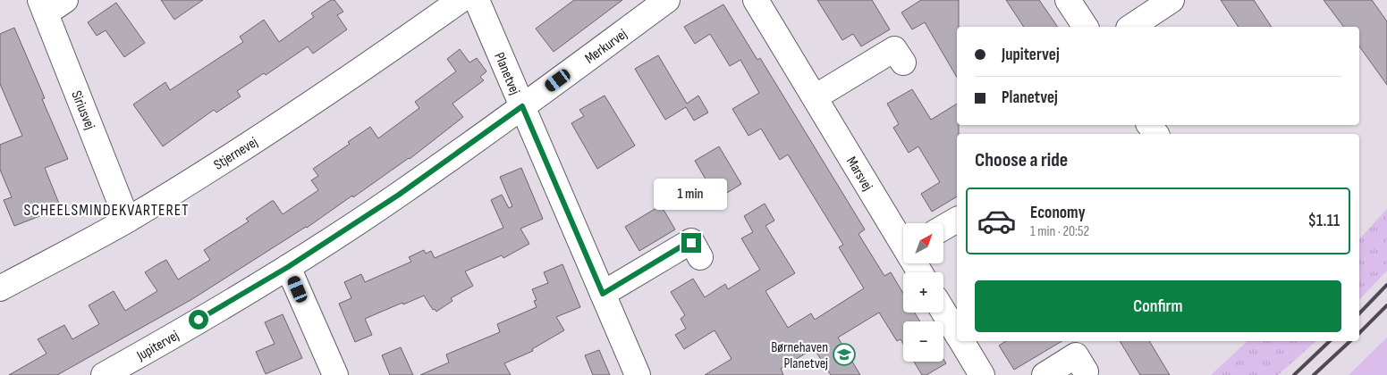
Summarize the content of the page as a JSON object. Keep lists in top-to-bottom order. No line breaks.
{"streets":{"street":["Merkurvej","Planetvej","Siriusvej","Stjernevej","Marsvej","Jupitervej"]},"crossings":[["Merkurvej","Planetvej"],["Merkurvej","Jupitervej"],["Planetvej","Jupitervej"],["Siriusvej","Stjernevej"]],"districts":["SCHEELSMINDEKVARTERET"],"places":{"school or university":["Børnehaven Planetvej"]},"north":"top right","page":{"banner":["Jupitervej","Planetvej"],"heading":"Choose a ride","bubble":"1 min","list":[{"name":"Economy","note":"1 min · 20:52","value":"$1.11"}],"map_buttons":["+","−"],"buttons":"Confirm"}}
